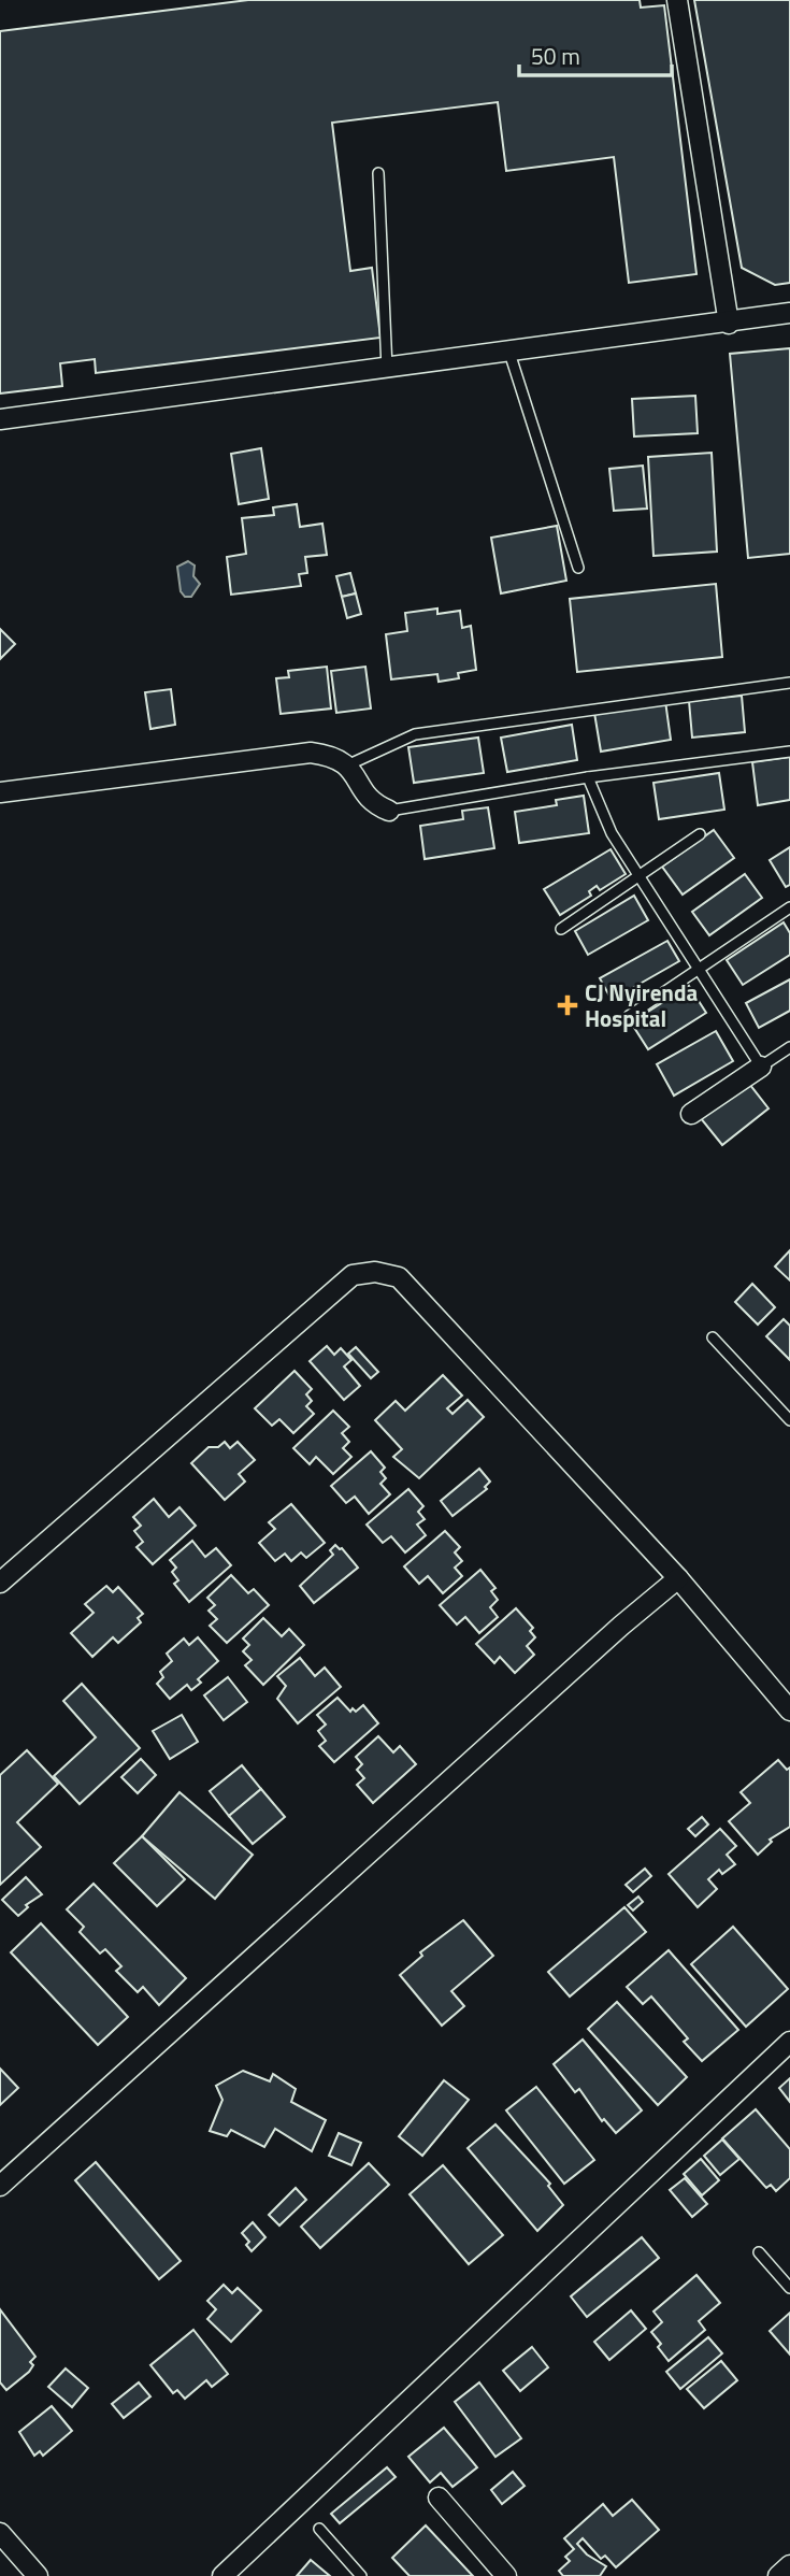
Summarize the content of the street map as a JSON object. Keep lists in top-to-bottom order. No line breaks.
{"places":{"health":["CJ Nyirenda Hospital"]},"scale_bar":"50 m"}
